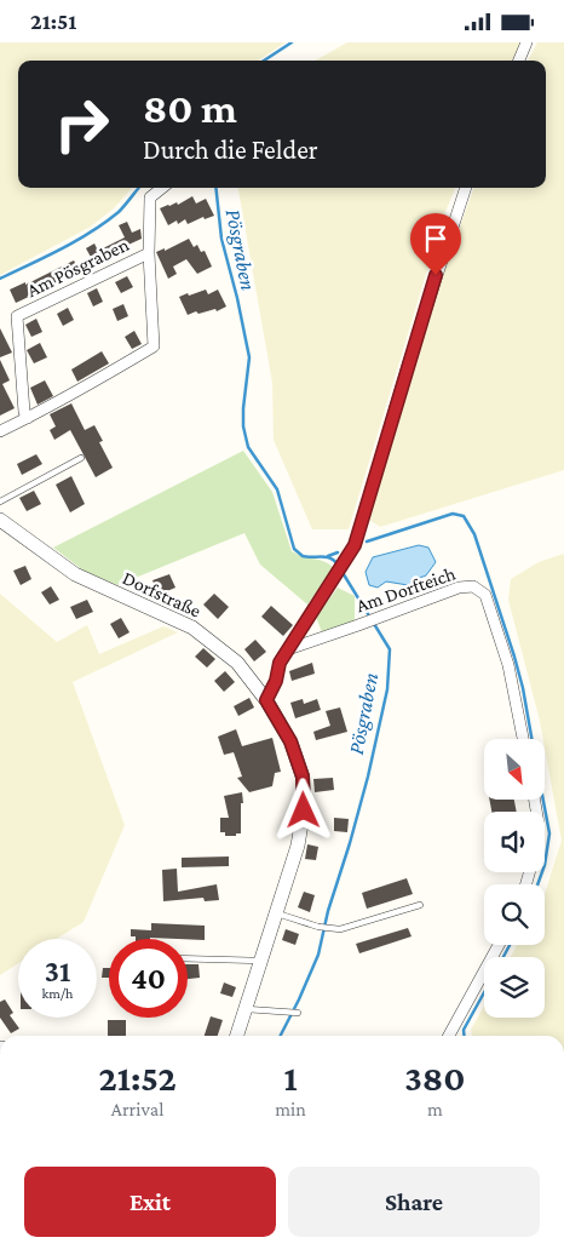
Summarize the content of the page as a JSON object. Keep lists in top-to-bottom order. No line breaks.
{"streets":{"street":["Am Pösgraben","Am Dorfteich","Dorfstraße"]},"water":["Pösgraben"],"north":"bottom right","page":{"status":"21:51","turn":["80 m","Durch die Felder"],"speed":"31 km/h","limit":"40","eta":["21:52","Arrival","1","min","380","m"],"buttons":["Exit","Share"]}}
